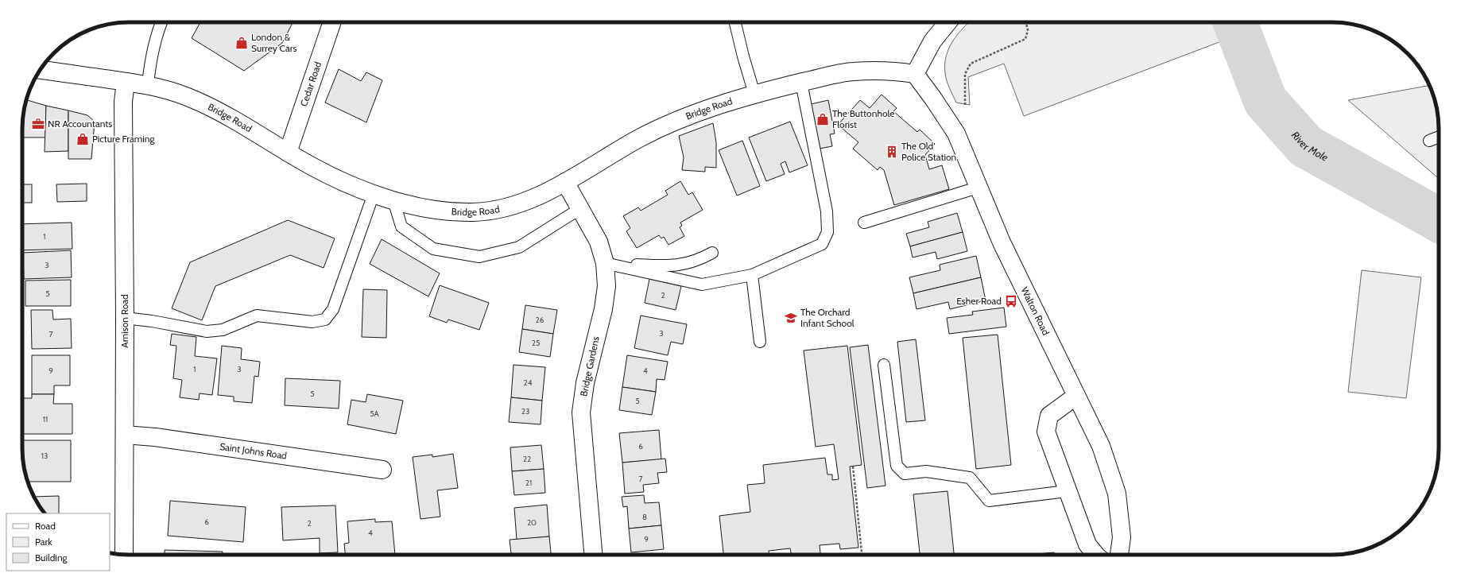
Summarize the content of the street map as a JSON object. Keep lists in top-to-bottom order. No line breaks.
{"streets":{"main road":["Cedar Road","Bridge Road","Walton Road","Arnison Road","Bridge Gardens","Saint Johns Road"]},"crossings":[["Cedar Road","Bridge Road"],["Bridge Road","Walton Road"],["Bridge Road","Arnison Road"],["Bridge Road","Bridge Gardens"],["Arnison Road","Saint Johns Road"]],"water":["River Mole"],"places":{"shop":["London & Surrey Cars","The Buttonhole Florist","Picture Framing"],"office":["NR Accountants"],"building":["The Old Police Station"],"bus stop":["Esher Road"],"school or university":["The Orchard Infant School"]},"house_numbers":["1","3","5","2","26","3","7","25","1","3","9","4","24","5","5","23","5A","11","6","13","22","7","21","8","6","20","2","4","9"],"legend":["Road","Park","Building"]}
